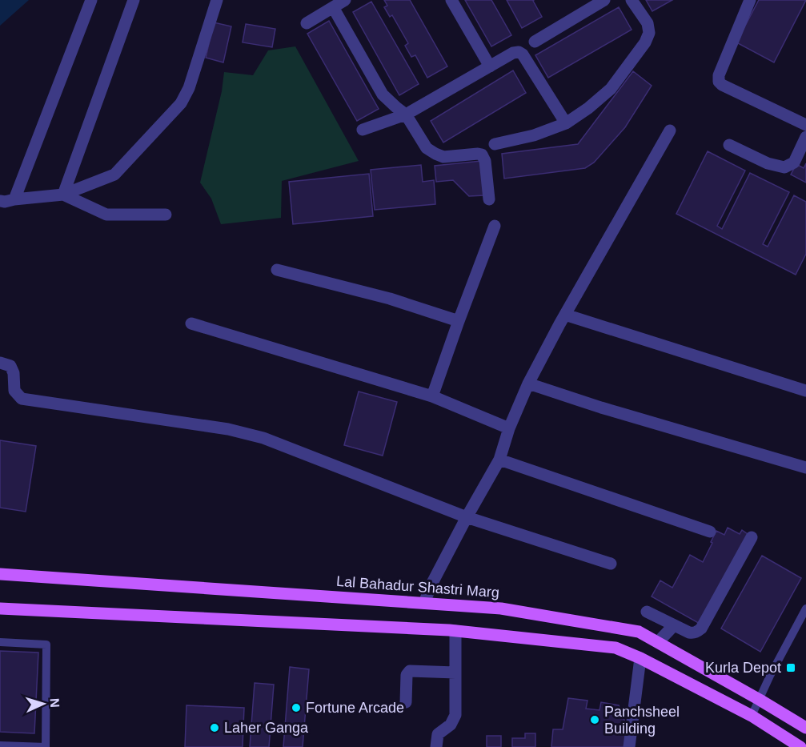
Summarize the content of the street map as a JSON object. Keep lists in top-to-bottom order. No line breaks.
{"streets":{"main road":["Lal Bahadur Shastri Marg"]},"places":{"transit":["Kurla Depot"],"other":["Fortune Arcade","Panchsheel Building","Laher Ganga"]},"north":"right"}
